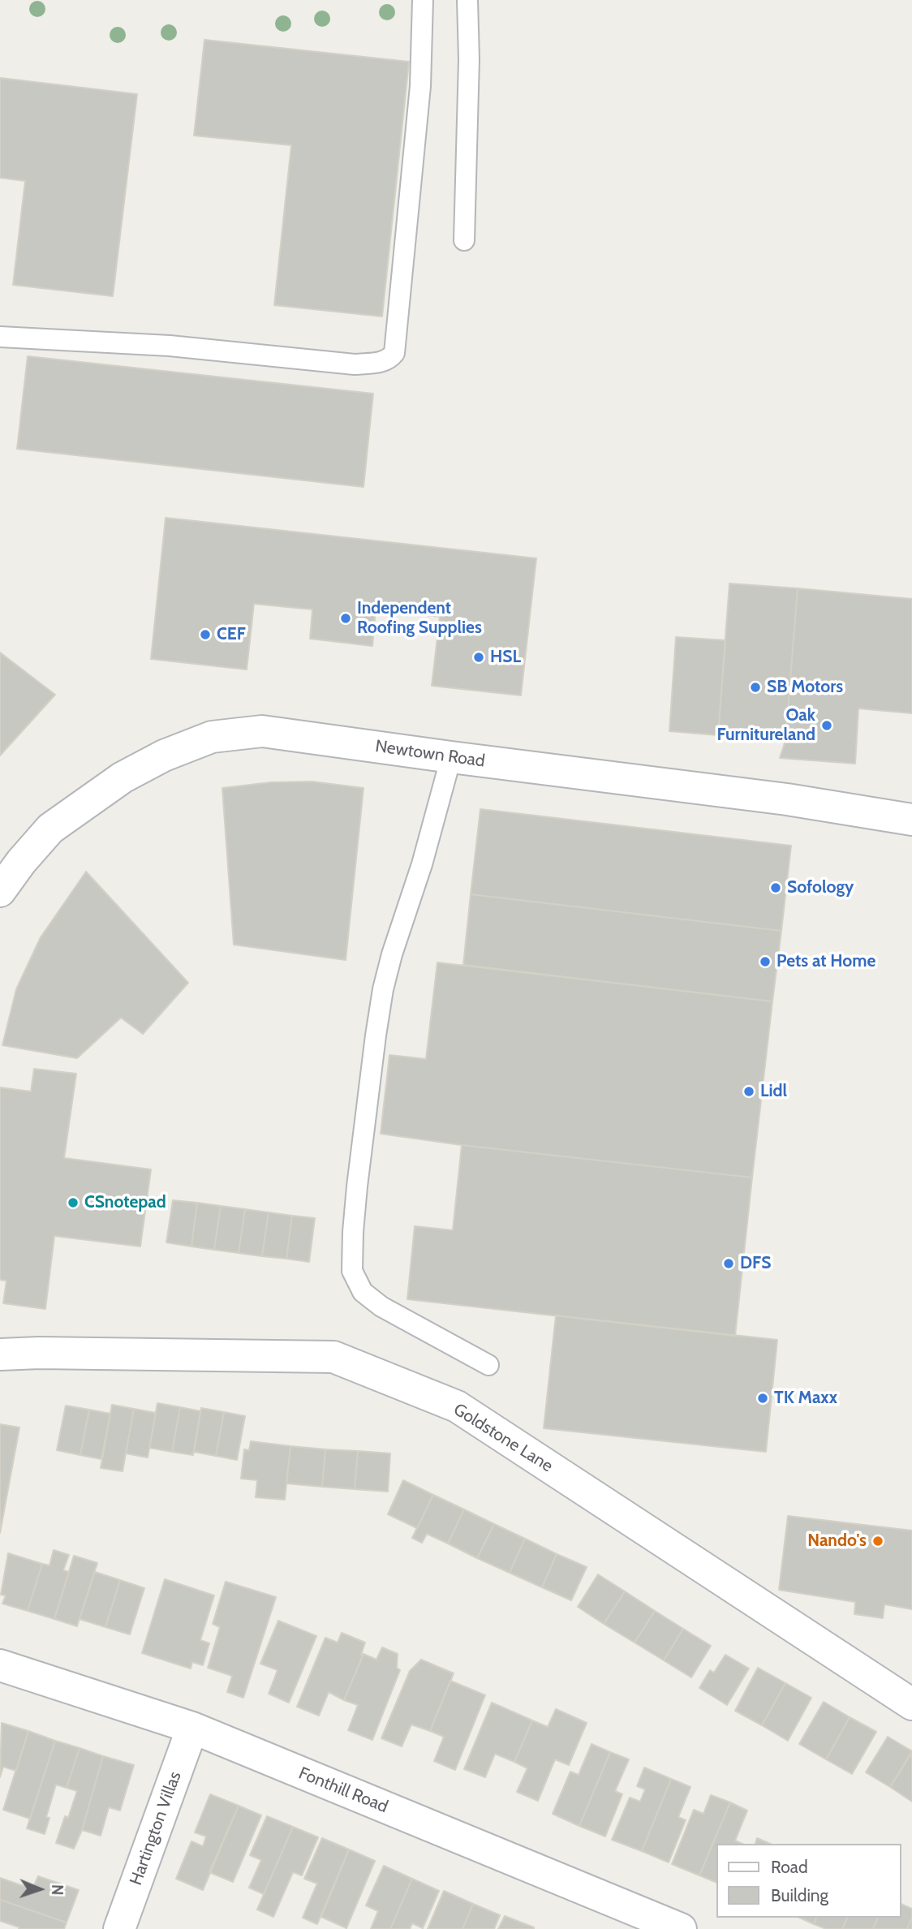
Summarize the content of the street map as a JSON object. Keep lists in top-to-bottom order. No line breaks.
{"streets":{"street":["Newtown Road","Goldstone Lane","Fonthill Road","Hartington Villas"]},"crossings":[["Fonthill Road","Hartington Villas"]],"places":["Independent Roofing Supplies","CEF","HSL","SB Motors","Oak Furnitureland","Sofology","Pets at Home","Lidl","CSnotepad","DFS","TK Maxx","Nando's"],"legend":["Road","Building"],"north":"right"}
